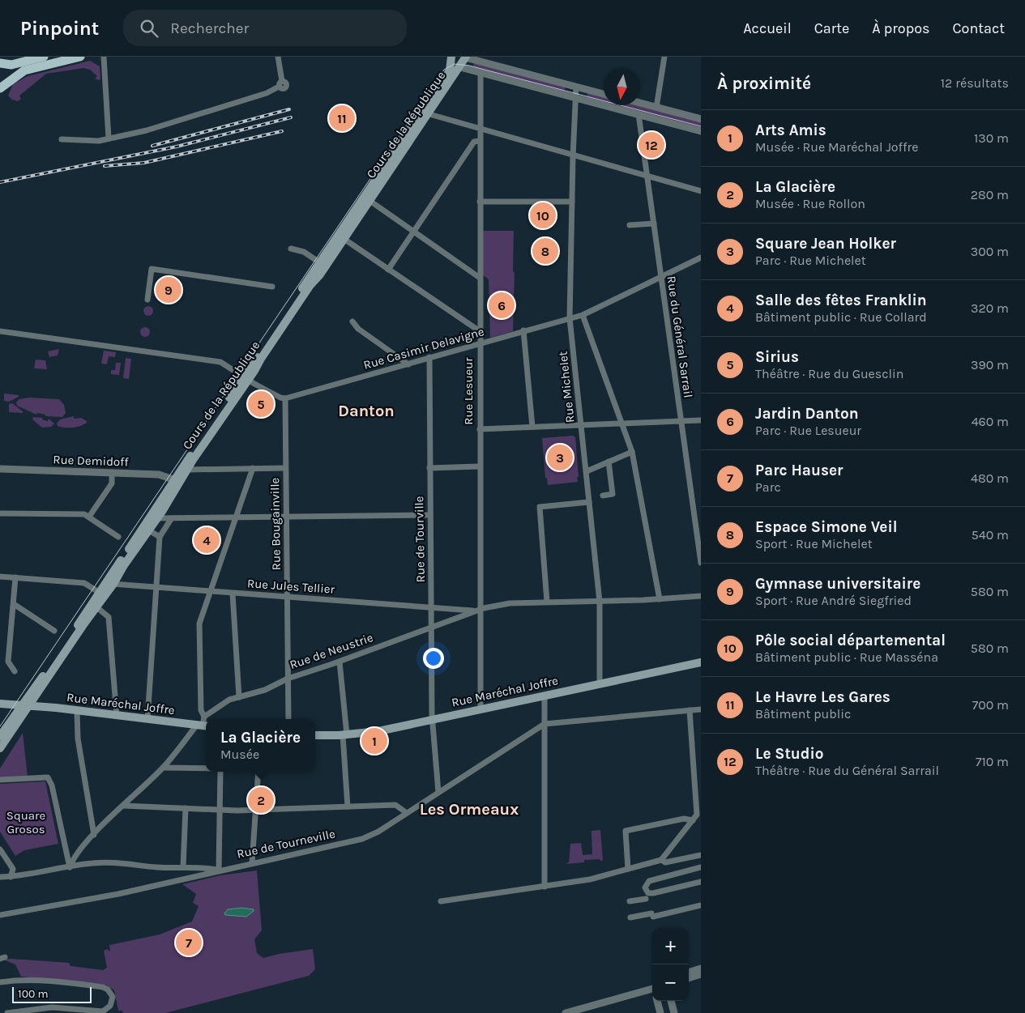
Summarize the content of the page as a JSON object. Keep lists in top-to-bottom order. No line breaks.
{"streets":{"main road":["Cours de la République","Rue Maréchal Joffre"],"street":["Rue du Général Sarrail","Rue Casimir Delavigne","Rue Michelet","Rue Lesueur","Rue Demidoff","Rue Bougainville","Rue de Tourville","Rue Jules Tellier","Rue de Neustrie","Rue de Tourneville"]},"crossings":[["Cours de la République","Rue Demidoff"],["Cours de la République","Rue Jules Tellier"],["Cours de la République","Rue Maréchal Joffre"],["Rue du Général Sarrail","Rue Casimir Delavigne"],["Rue Casimir Delavigne","Rue Michelet"],["Rue Casimir Delavigne","Rue Lesueur"],["Rue Casimir Delavigne","Rue Bougainville"],["Rue Casimir Delavigne","Rue de Tourville"],["Rue Michelet","Rue Maréchal Joffre"],["Rue Lesueur","Rue Jules Tellier"],["Rue Lesueur","Rue de Neustrie"],["Rue Lesueur","Rue Maréchal Joffre"],["Rue Bougainville","Rue Jules Tellier"],["Rue Bougainville","Rue de Neustrie"],["Rue de Tourville","Rue Jules Tellier"],["Rue de Tourville","Rue de Neustrie"],["Rue de Tourville","Rue Maréchal Joffre"],["Rue de Tourville","Rue de Tourneville"],["Rue Jules Tellier","Rue de Neustrie"]],"districts":["Danton","Les Ormeaux"],"parks":["Square Grosos"],"scale_bar":"100 m","north":"bottom","page":{"header":"Pinpoint","search":"Rechercher","nav":["Accueil","Carte","À propos","Contact"],"heading":["À proximité","12 résultats"],"pins":["11","12","10","8","9","6","5","3","4","1","2","7"],"list":[{"mark":"1","name":"Arts Amis","note":"Musée · Rue Maréchal Joffre","value":"130 m"},{"mark":"2","name":"La Glacière","note":"Musée · Rue Rollon","value":"280 m"},{"mark":"3","name":"Square Jean Holker","note":"Parc · Rue Michelet","value":"300 m"},{"mark":"4","name":"Salle des fêtes Franklin","note":"Bâtiment public · Rue Collard","value":"320 m"},{"mark":"5","name":"Sirius","note":"Théâtre · Rue du Guesclin","value":"390 m"},{"mark":"6","name":"Jardin Danton","note":"Parc · Rue Lesueur","value":"460 m"},{"mark":"7","name":"Parc Hauser","note":"Parc","value":"480 m"},{"mark":"8","name":"Espace Simone Veil","note":"Sport · Rue Michelet","value":"540 m"},{"mark":"9","name":"Gymnase universitaire","note":"Sport · Rue André Siegfried","value":"580 m"},{"mark":"10","name":"Pôle social départemental","note":"Bâtiment public · Rue Masséna","value":"580 m"},{"mark":"11","name":"Le Havre Les Gares","note":"Bâtiment public","value":"700 m"},{"mark":"12","name":"Le Studio","note":"Théâtre · Rue du Général Sarrail","value":"710 m"}],"popup":["La Glacière","Musée"],"map_buttons":["+","−"],"scale":"100 m"}}
